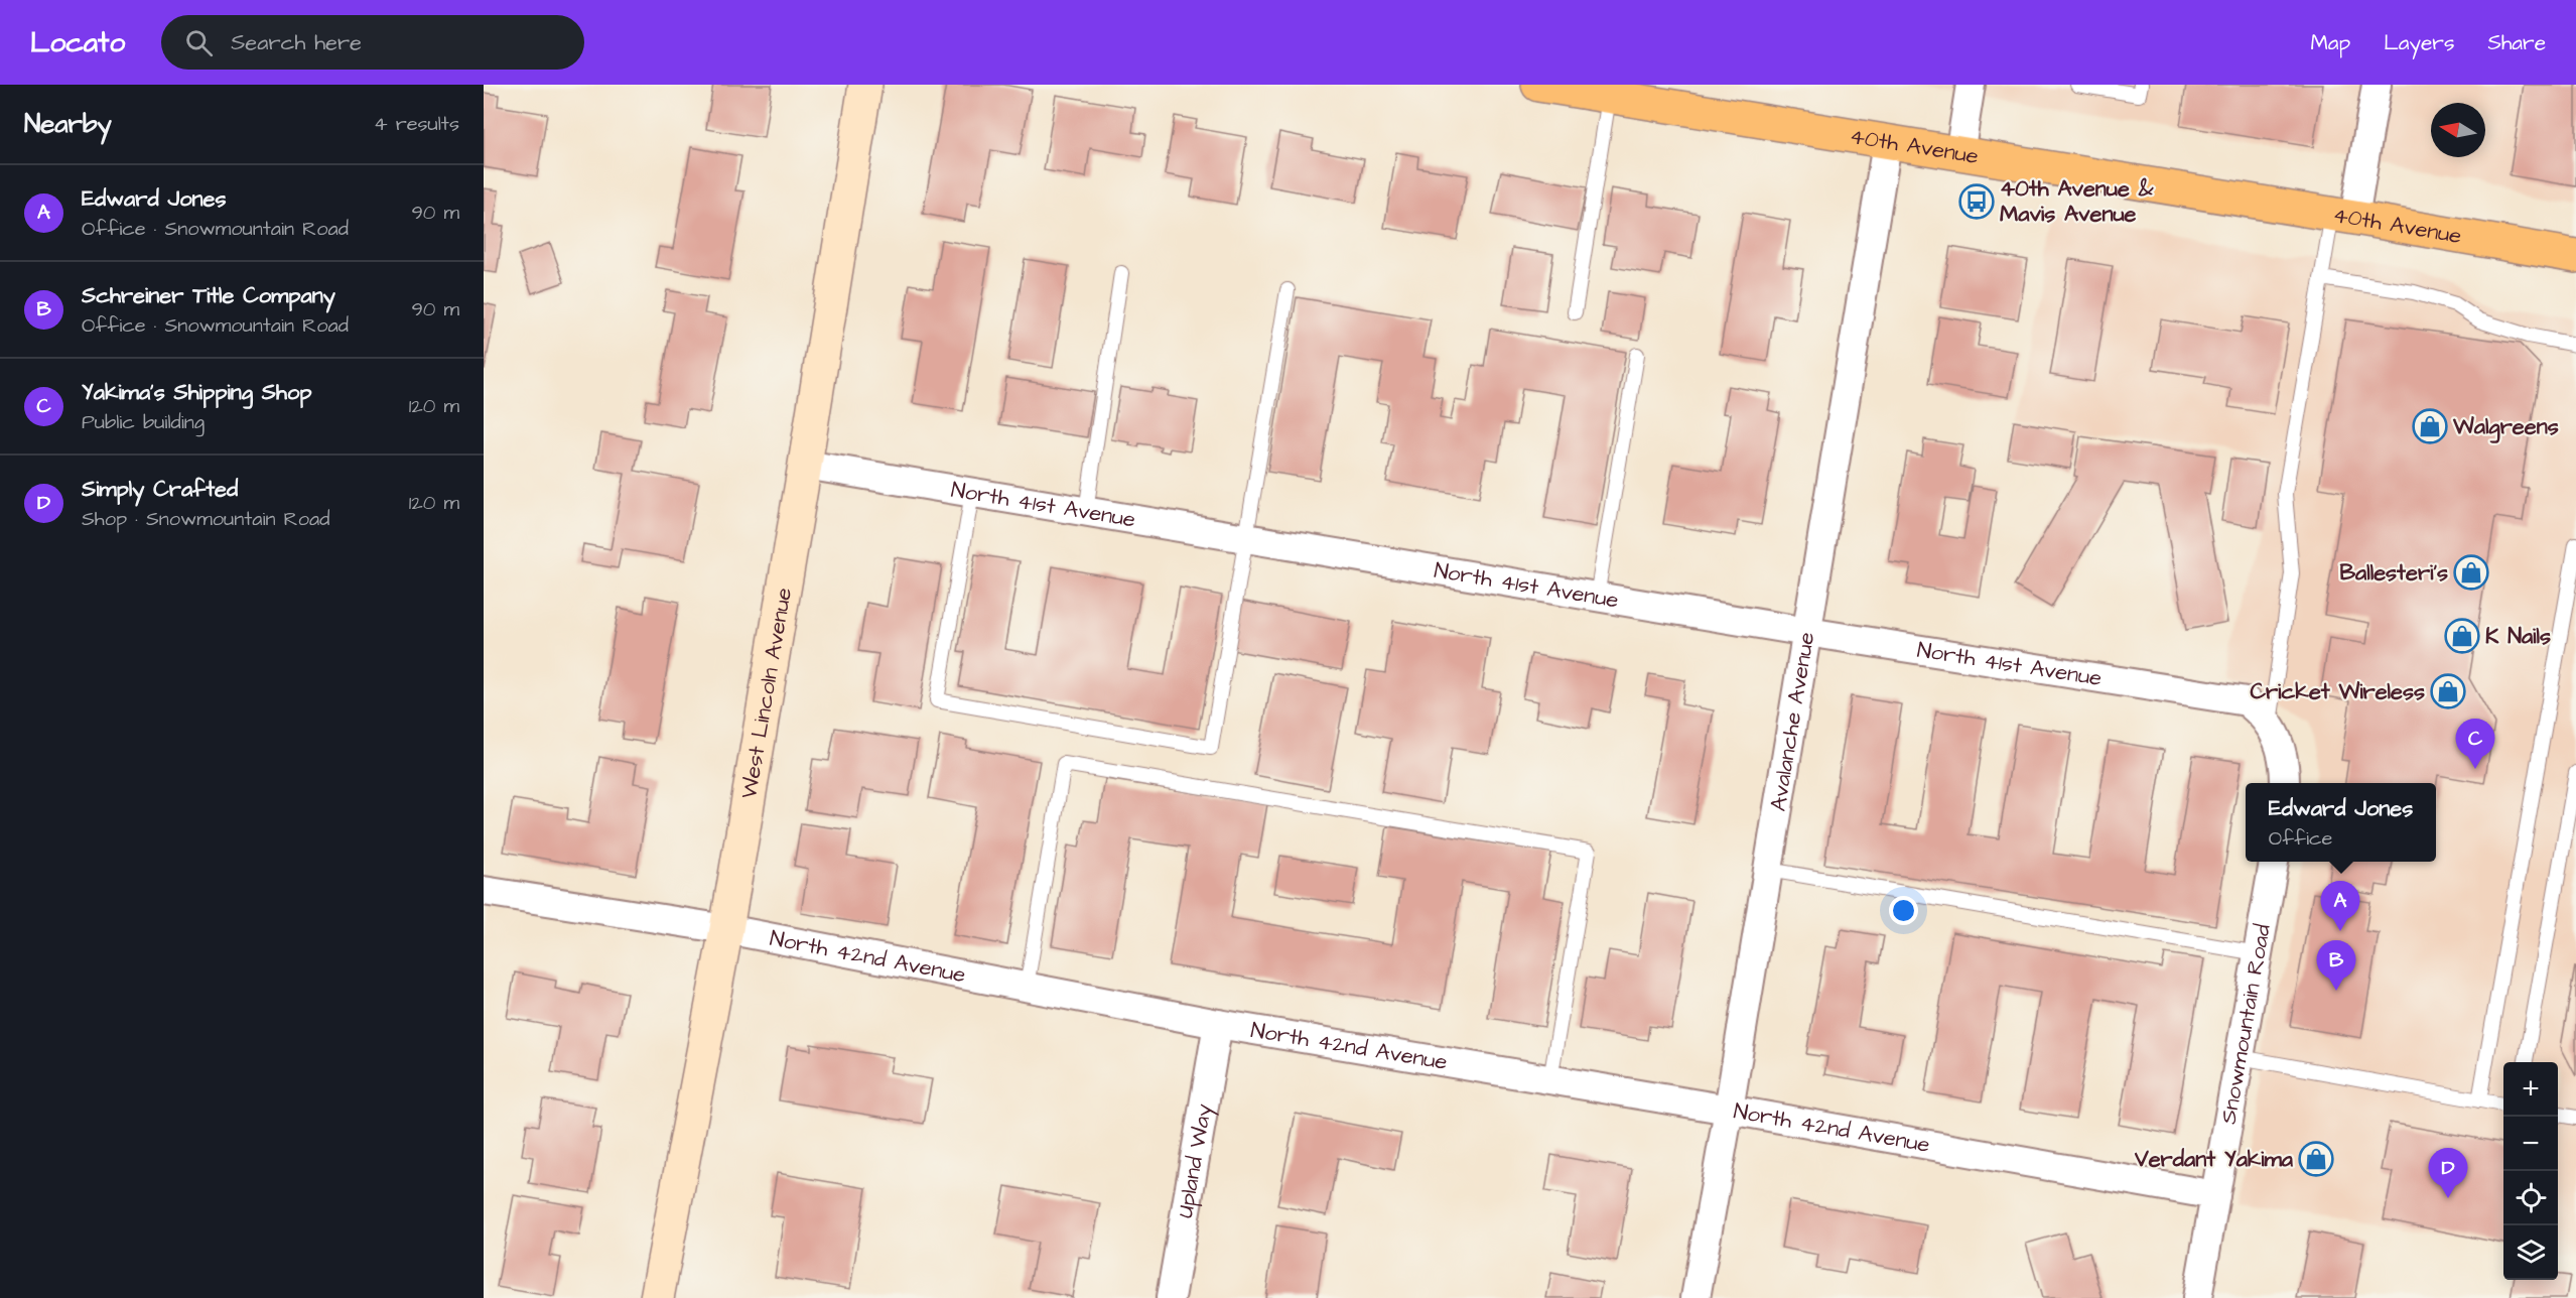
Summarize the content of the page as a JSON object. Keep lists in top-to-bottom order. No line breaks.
{"streets":{"main road":["40th Avenue"],"street":["North 41st Avenue","West Lincoln Avenue","Avalanche Avenue","North 42nd Avenue","Snowmountain Road","Upland Way"]},"crossings":[["40th Avenue","Avalanche Avenue"],["North 41st Avenue","West Lincoln Avenue"],["North 41st Avenue","Avalanche Avenue"],["West Lincoln Avenue","North 42nd Avenue"],["Avalanche Avenue","North 42nd Avenue"],["North 42nd Avenue","Snowmountain Road"],["North 42nd Avenue","Upland Way"]],"places":{"bus stop":["40th Avenue & Mavis Avenue"],"shop":["Walgreens","Ballesteri's","K Nails","Cricket Wireless","Verdant Yakima"]},"north":"left","page":{"header":"Locato","search":"Search here","nav":["Map","Layers","Share"],"heading":["Nearby","4 results"],"list":[{"mark":"A","name":"Edward Jones","note":"Office · Snowmountain Road","value":"90 m"},{"mark":"B","name":"Schreiner Title Company","note":"Office · Snowmountain Road","value":"90 m"},{"mark":"C","name":"Yakima's Shipping Shop","note":"Public building","value":"120 m"},{"mark":"D","name":"Simply Crafted","note":"Shop · Snowmountain Road","value":"120 m"}],"pins":["C","A","B","D"],"popup":["Edward Jones","Office"],"map_buttons":["+","−"]}}
